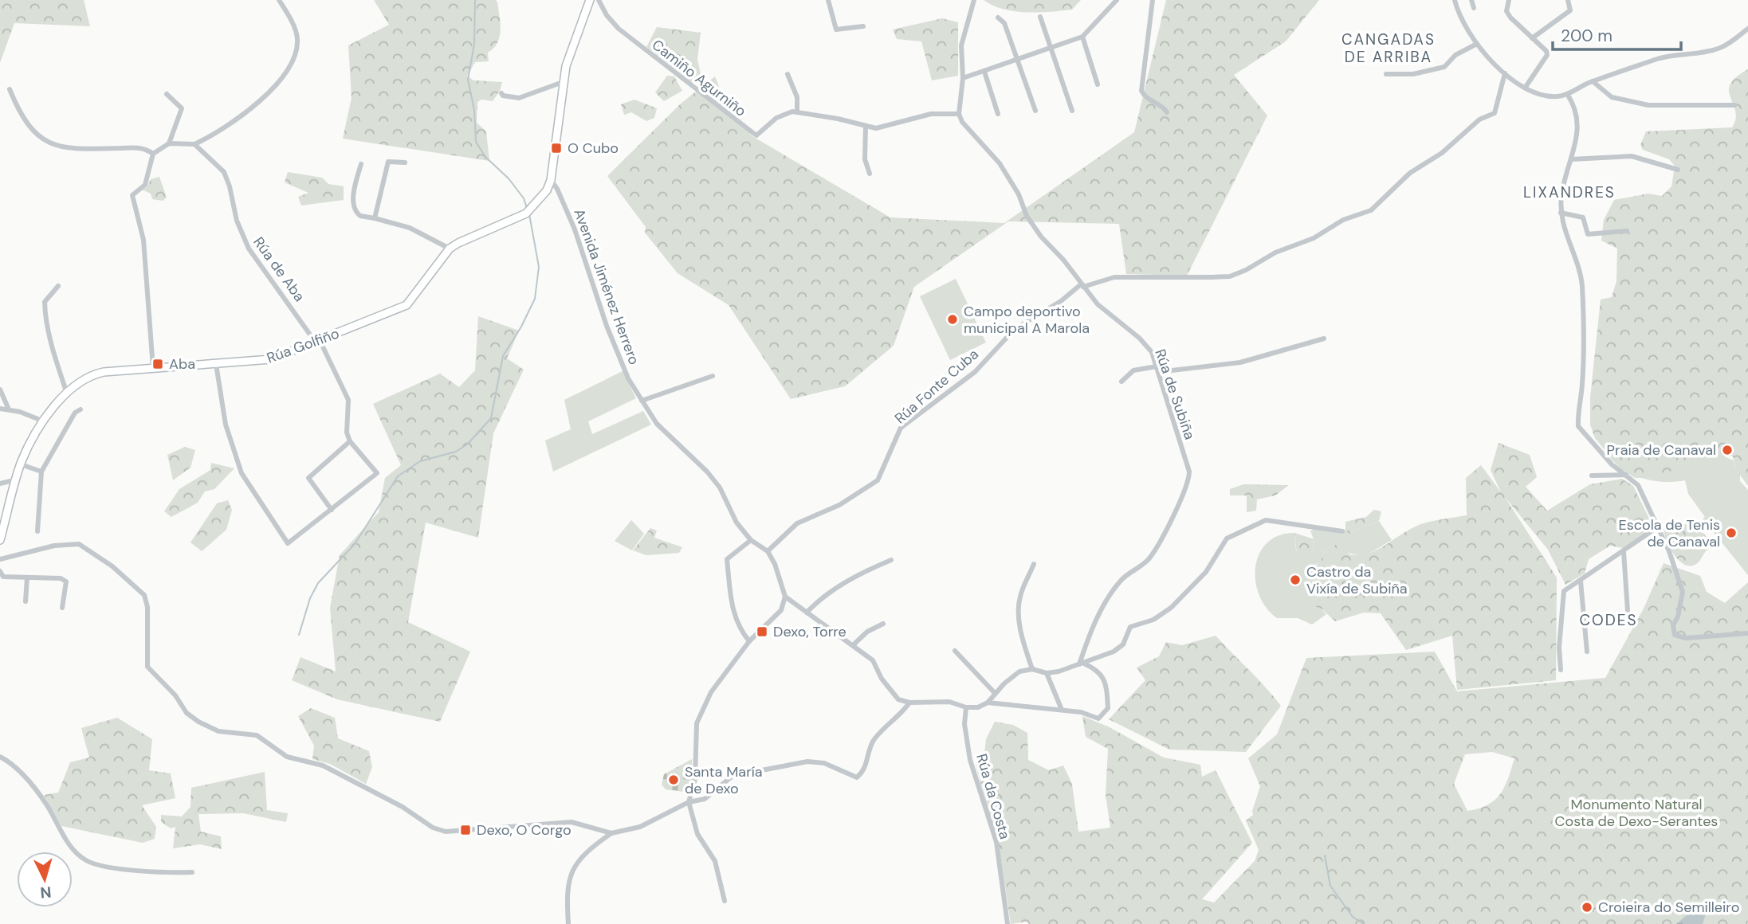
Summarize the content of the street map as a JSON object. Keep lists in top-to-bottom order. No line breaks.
{"streets":{"main road":["Rúa Golfiño"],"street":["Camiño Agurniño","Rúa de Aba","Avenida Jiménez Herrero","Rúa Fonte Cuba","Rúa de Subiña","Rúa da Costa"]},"crossings":[["Camiño Agurniño","Rúa de Subiña"],["Rúa de Aba","Rúa Golfiño"],["Avenida Jiménez Herrero","Rúa Golfiño"],["Avenida Jiménez Herrero","Rúa Fonte Cuba"],["Rúa Fonte Cuba","Rúa de Subiña"]],"districts":["CANGADAS DE ARRIBA","LIXANDRES","CODES"],"parks":["Monumento Natural Costa de Dexo-Serantes"],"places":{"transit":["O Cubo","Aba","Dexo, Torre","Dexo, O Corgo"],"other":["Campo deportivo municipal A Marola","Praia de Canaval","Escola de Tenis de Canaval","Castro da Vixía de Subiña","Santa María de Dexo","Croieira do Semilleiro"]},"scale_bar":"200 m","north":"bottom"}
